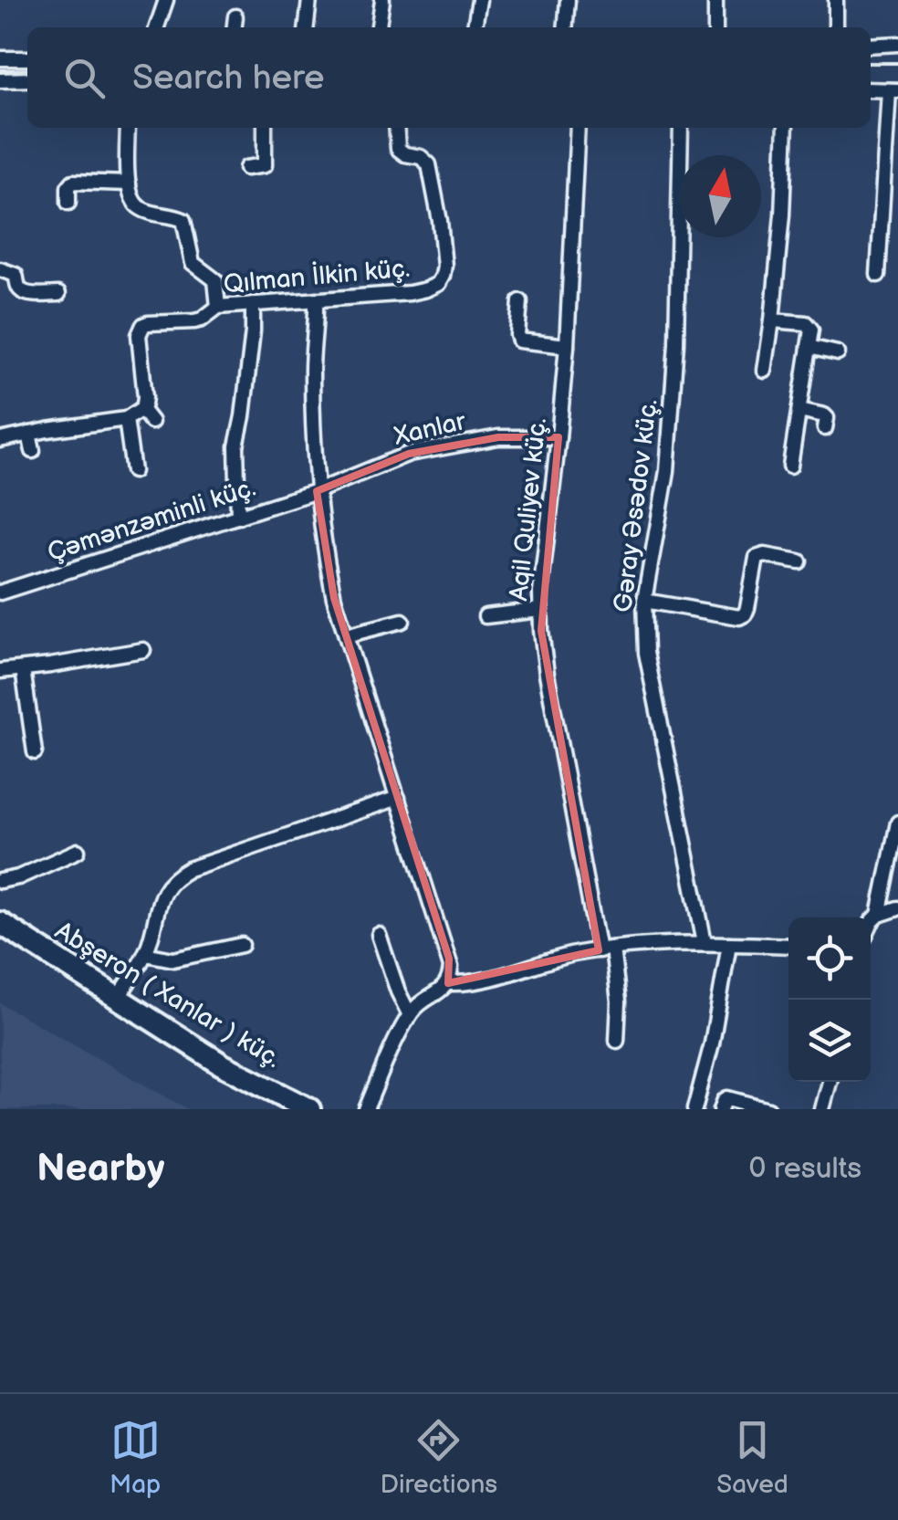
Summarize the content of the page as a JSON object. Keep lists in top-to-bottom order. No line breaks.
{"streets":{"main road":["Abşeron ( Xanlar ) küç."],"street":["Qılman İlkin küç.","Xanlar","Gəray Əsədov küç.","Aqil Quliyev küç.","Çəmənzəminli küç."]},"crossings":[["Xanlar","Aqil Quliyev küç."],["Xanlar","Çəmənzəminli küç."]],"north":"top","page":{"search":"Search here","heading":["Nearby","0 results"],"nav":["Map","Directions","Saved"]}}
